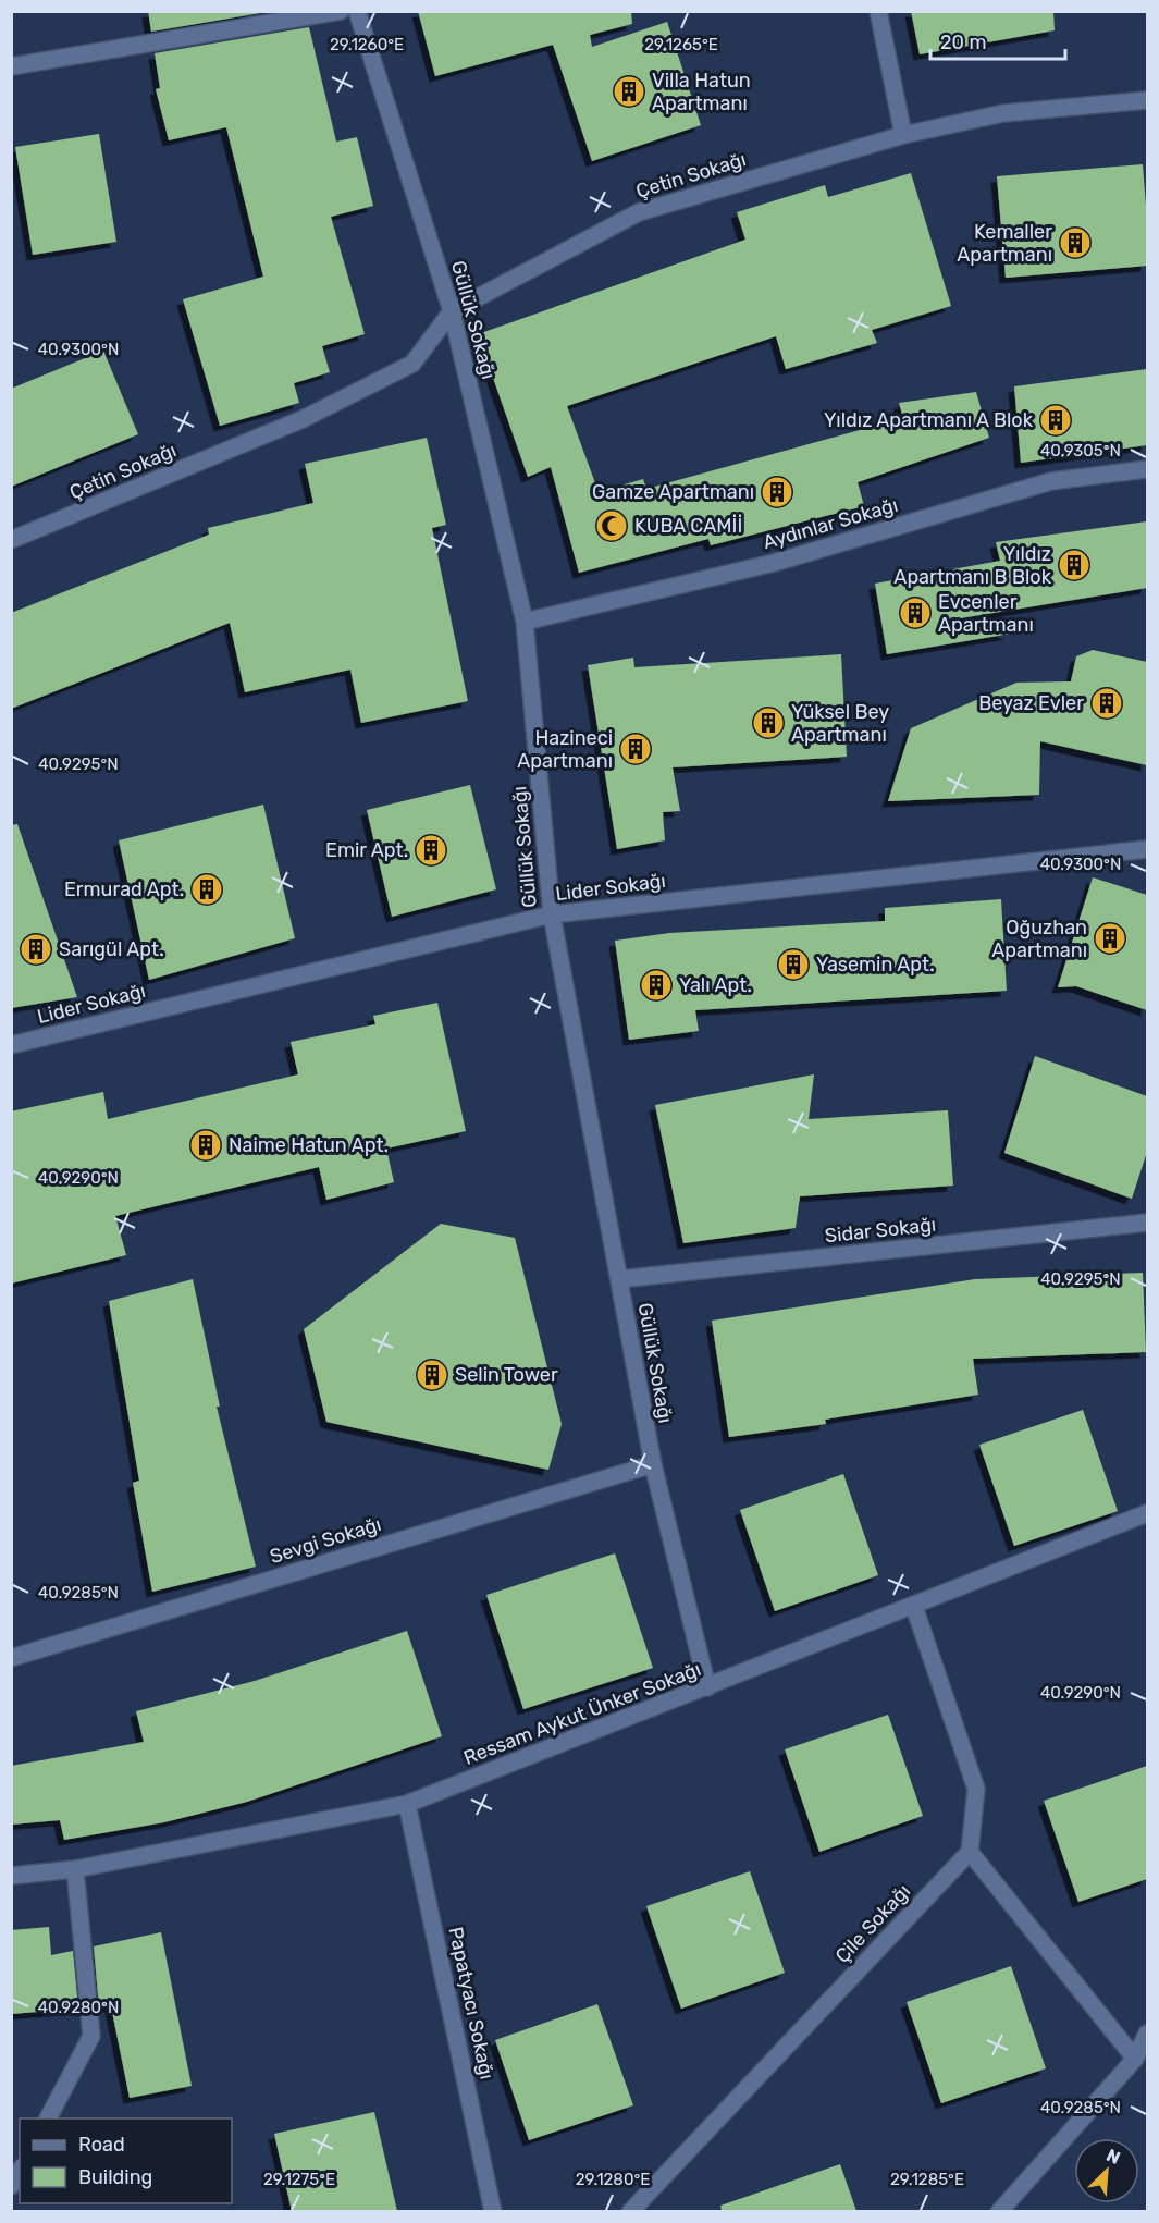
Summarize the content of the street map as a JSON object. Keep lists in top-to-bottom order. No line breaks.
{"streets":{"street":["Çetin Sokağı","Güllük Sokağı","Aydınlar Sokağı","Lider Sokağı","Sidar Sokağı","Sevgi Sokağı","Ressam Aykut Ünker Sokağı","Çile Sokağı","Papatyacı Sokağı"]},"crossings":[["Çetin Sokağı","Güllük Sokağı"],["Güllük Sokağı","Aydınlar Sokağı"],["Güllük Sokağı","Lider Sokağı"],["Güllük Sokağı","Sidar Sokağı"],["Güllük Sokağı","Sevgi Sokağı"],["Güllük Sokağı","Ressam Aykut Ünker Sokağı"],["Ressam Aykut Ünker Sokağı","Papatyacı Sokağı"]],"places":{"building":["Villa Hatun Apartmanı","Kemaller Apartmanı","Yıldız Apartmanı A Blok","Gamze Apartmanı","Yıldız Apartmanı B Blok","Evcenler Apartmanı","Beyaz Evler","Yüksel Bey Apartmanı","Hazineci Apartmanı","Emir Apt.","Ermurad Apt.","Oğuzhan Apartmanı","Sarıgül Apt.","Yasemin Apt.","Yalı Apt.","Naime Hatun Apt.","Selin Tower"],"mosque":["KUBA CAMİİ"]},"legend":["Road","Building"],"scale_bar":"20 m","north":"top right","coordinates":["29.1260°E","29.1265°E","40.9300°N","40.9305°N","40.9295°N","40.9290°N","40.9285°N","40.9280°N","29.1275°E","29.1280°E","29.1285°E"]}
